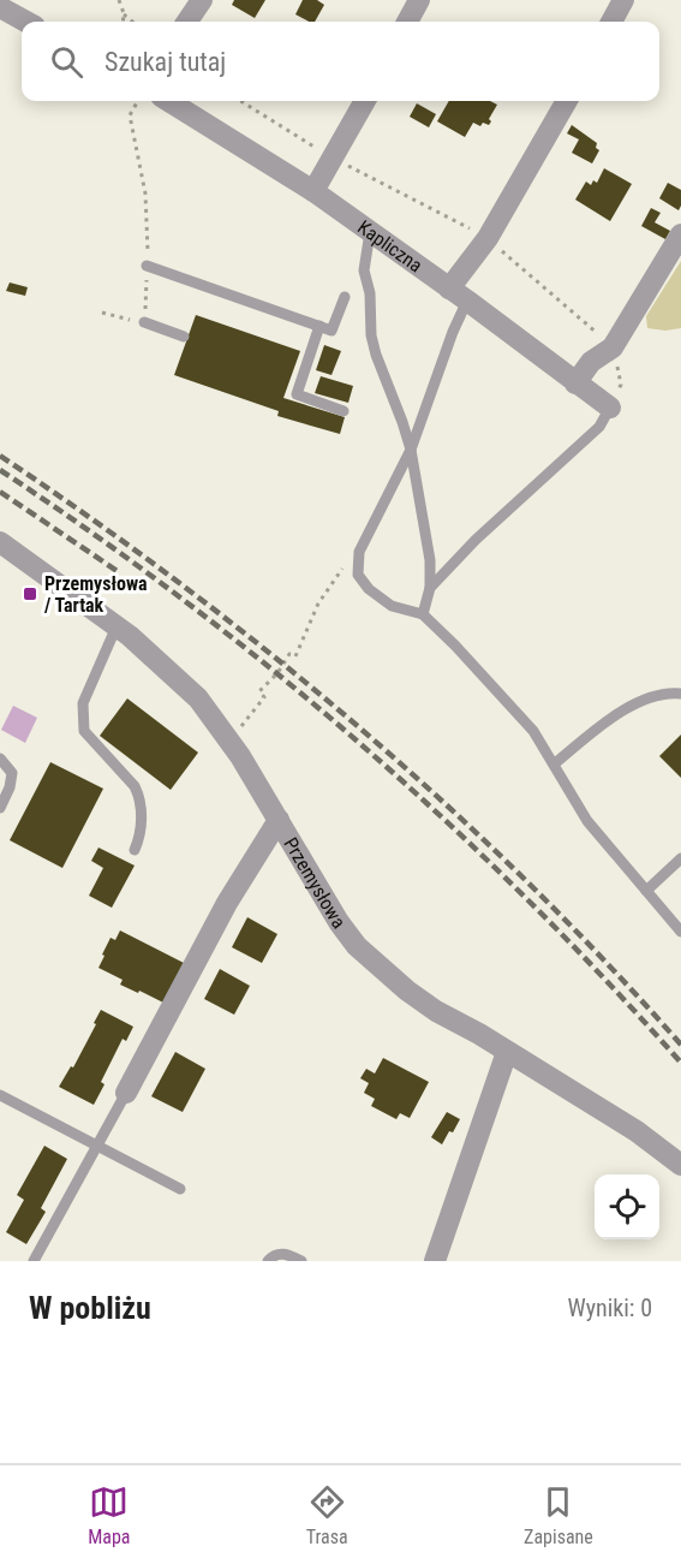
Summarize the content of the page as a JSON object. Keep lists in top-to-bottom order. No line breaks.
{"streets":{"street":["Kapliczna","Przemysłowa"]},"places":{"transit":["Przemysłowa / Tartak"]},"page":{"search":"Szukaj tutaj","heading":["W pobliżu","Wyniki: 0"],"nav":["Mapa","Trasa","Zapisane"]}}
